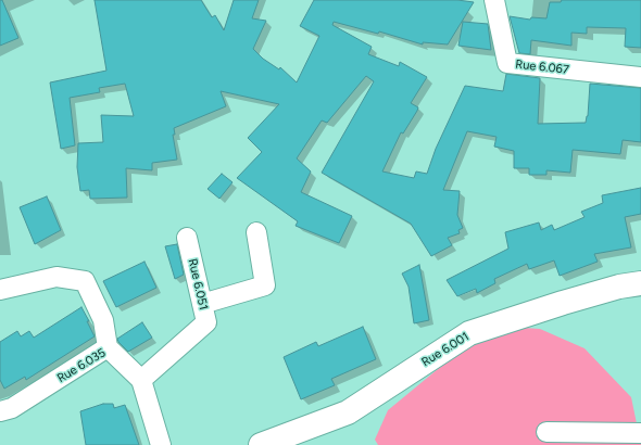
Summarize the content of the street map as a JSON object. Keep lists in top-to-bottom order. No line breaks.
{"streets":{"street":["Rue 6.067","Rue 6.051","Rue 6.001","Rue 6.035"]},"crossings":[["Rue 6.051","Rue 6.035"]]}
